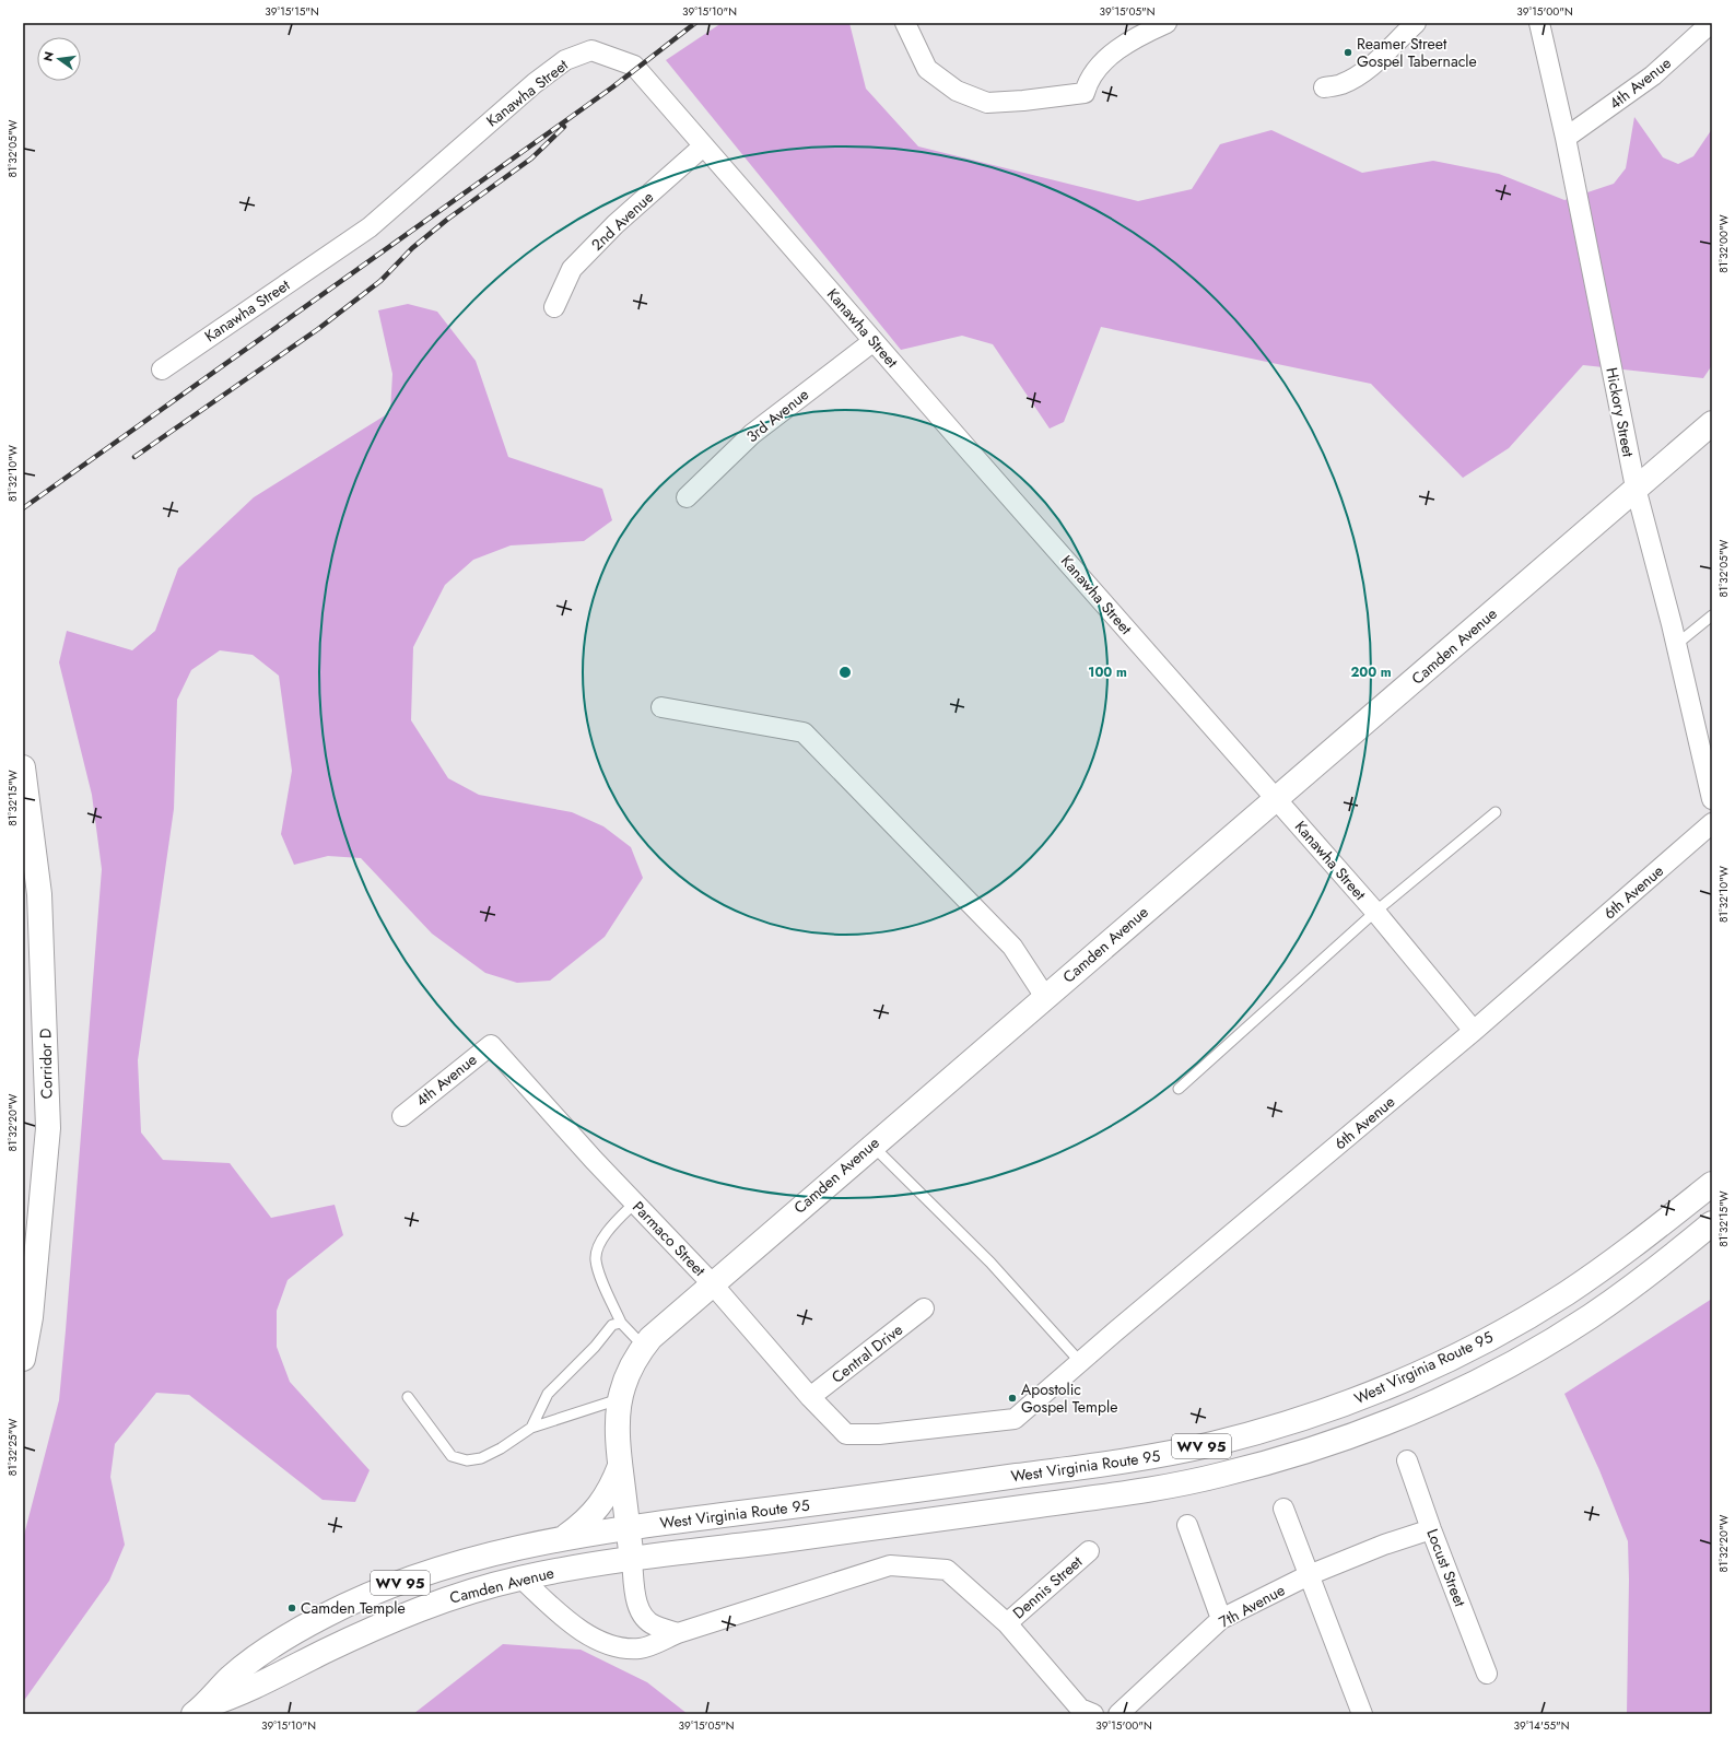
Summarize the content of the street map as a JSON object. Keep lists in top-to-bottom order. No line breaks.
{"streets":{"main road":["Camden Avenue","Corridor D","West Virginia Route 95","WV 95"],"street":["4th Avenue","Kanawha Street","2nd Avenue","Hickory Street","3rd Avenue","6th Avenue","Parmaco Street","Central Drive","Locust Street","Dennis Street","7th Avenue"]},"crossings":[["4th Avenue","Hickory Street"],["4th Avenue","Parmaco Street"],["Kanawha Street","2nd Avenue"],["Kanawha Street","3rd Avenue"],["Kanawha Street","Camden Avenue"],["Kanawha Street","6th Avenue"],["Hickory Street","Camden Avenue"],["Camden Avenue","Parmaco Street"],["Camden Avenue","West Virginia Route 95"],["6th Avenue","Parmaco Street"],["Parmaco Street","Central Drive"],["Locust Street","7th Avenue"]],"places":["Reamer Street Gospel Tabernacle","Apostolic Gospel Temple","Camden Temple"],"north":"left","coordinates":["39°15'15\"N","39°15'10\"N","39°15'05\"N","39°15'00\"N","81°32'05\"W","81°32'00\"W","81°32'10\"W","81°32'15\"W","81°32'20\"W","81°32'25\"W","39°14'55\"N"],"rings":["100 m","200 m"]}
